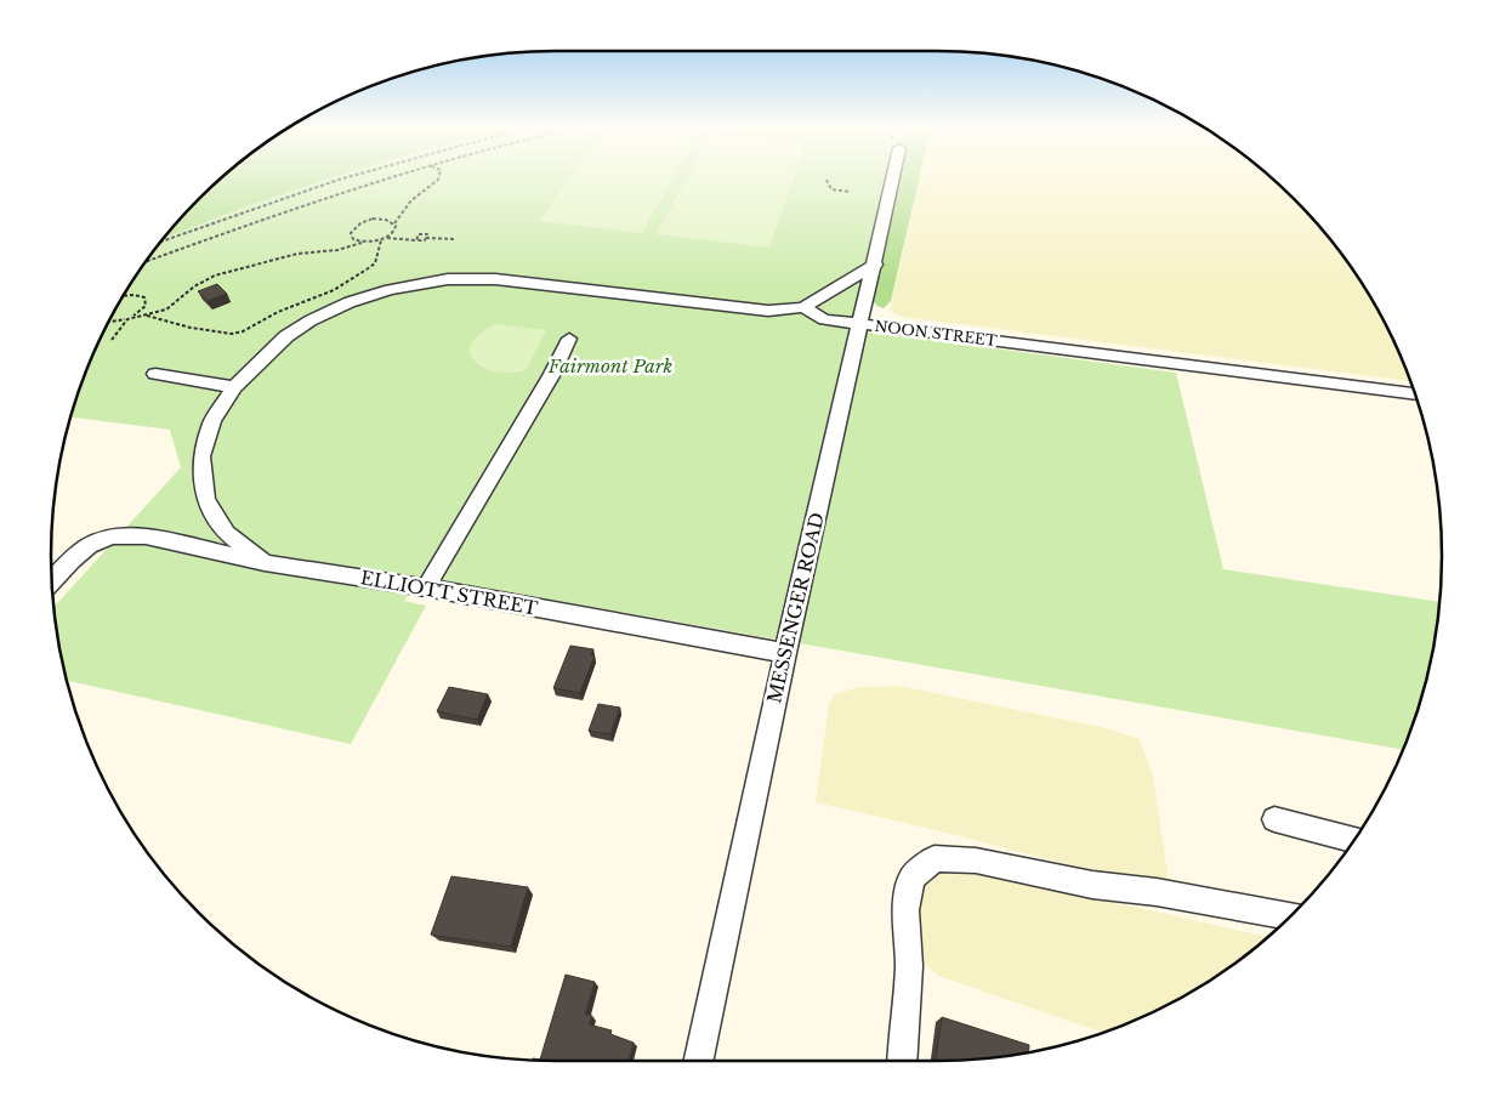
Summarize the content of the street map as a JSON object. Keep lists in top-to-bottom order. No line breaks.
{"streets":{"street":["NOON STREET","ELLIOTT STREET","MESSENGER ROAD"]},"crossings":[["NOON STREET","MESSENGER ROAD"],["ELLIOTT STREET","MESSENGER ROAD"]],"parks":["Fairmont Park"]}
